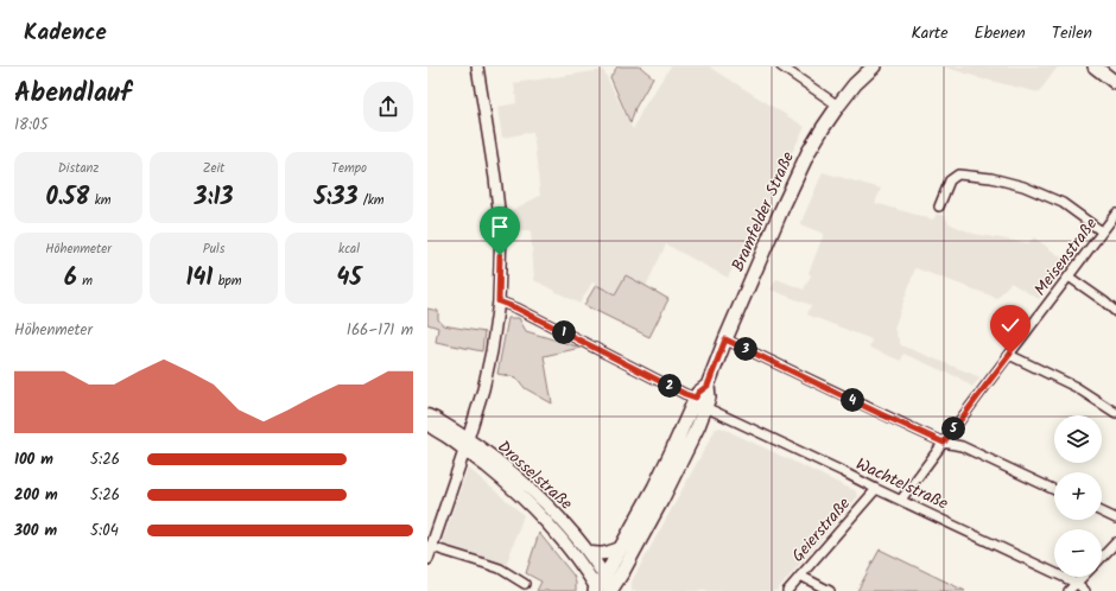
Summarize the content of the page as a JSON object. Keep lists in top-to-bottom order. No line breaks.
{"streets":{"main road":["Bramfelder Straße","Drosselstraße"],"street":["Meisenstraße","Wachtelstraße","Geierstraße"]},"crossings":[["Bramfelder Straße","Drosselstraße"],["Bramfelder Straße","Wachtelstraße"],["Meisenstraße","Wachtelstraße"],["Wachtelstraße","Geierstraße"]],"page":{"header":"Kadence","nav":["Karte","Ebenen","Teilen"],"heading":["Abendlauf","18:05"],"stats":[["Distanz","0.58 km"],["Zeit","3:13"],["Tempo","5:33 /km"],["Höhenmeter","6 m"],["Puls","141 bpm"],["kcal","45"]],"chart":["Höhenmeter","166–171 m"],"pins":["1","3","2","4","5"],"map_buttons":["+","−"],"list":[{"name":"100 m","note":"5:26"},{"name":"200 m","note":"5:26"},{"name":"300 m","note":"5:04"}]}}
